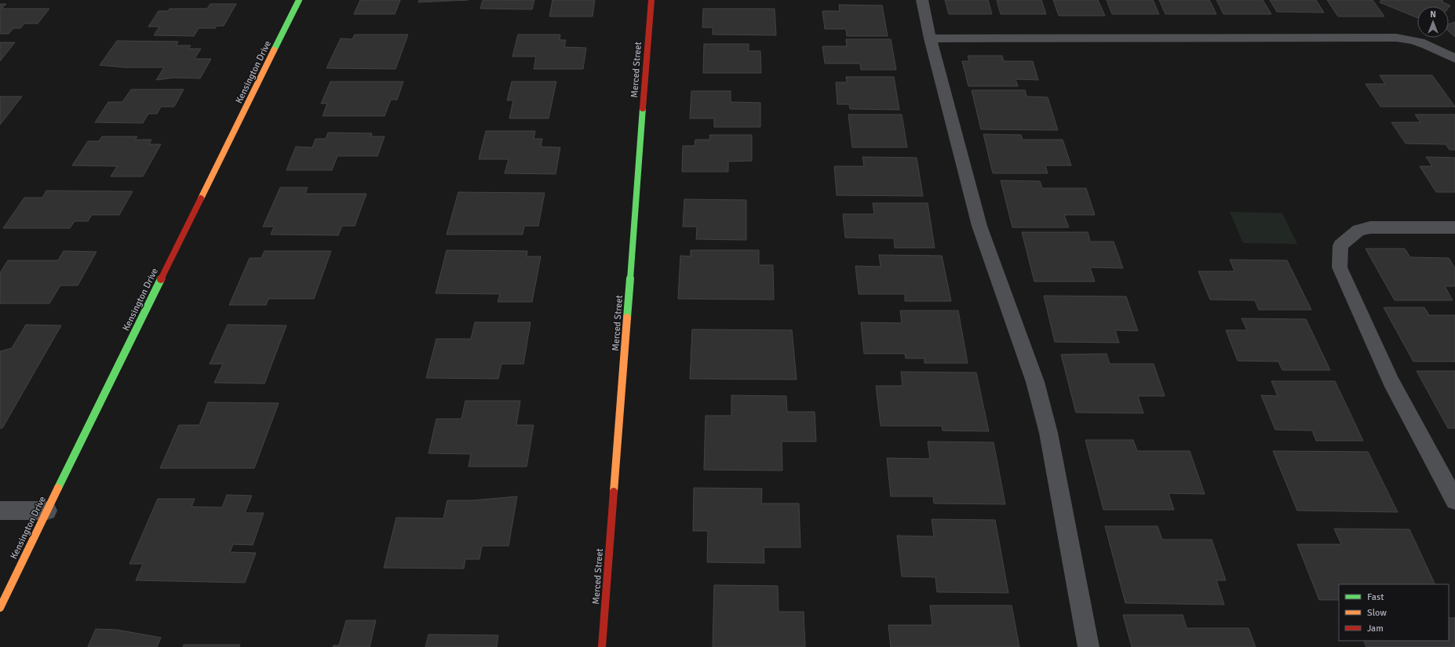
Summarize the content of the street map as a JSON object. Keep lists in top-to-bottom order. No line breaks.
{"streets":{"street":["Merced Street","Kensington Drive"]},"legend":["Fast","Slow","Jam"],"north":"top"}
